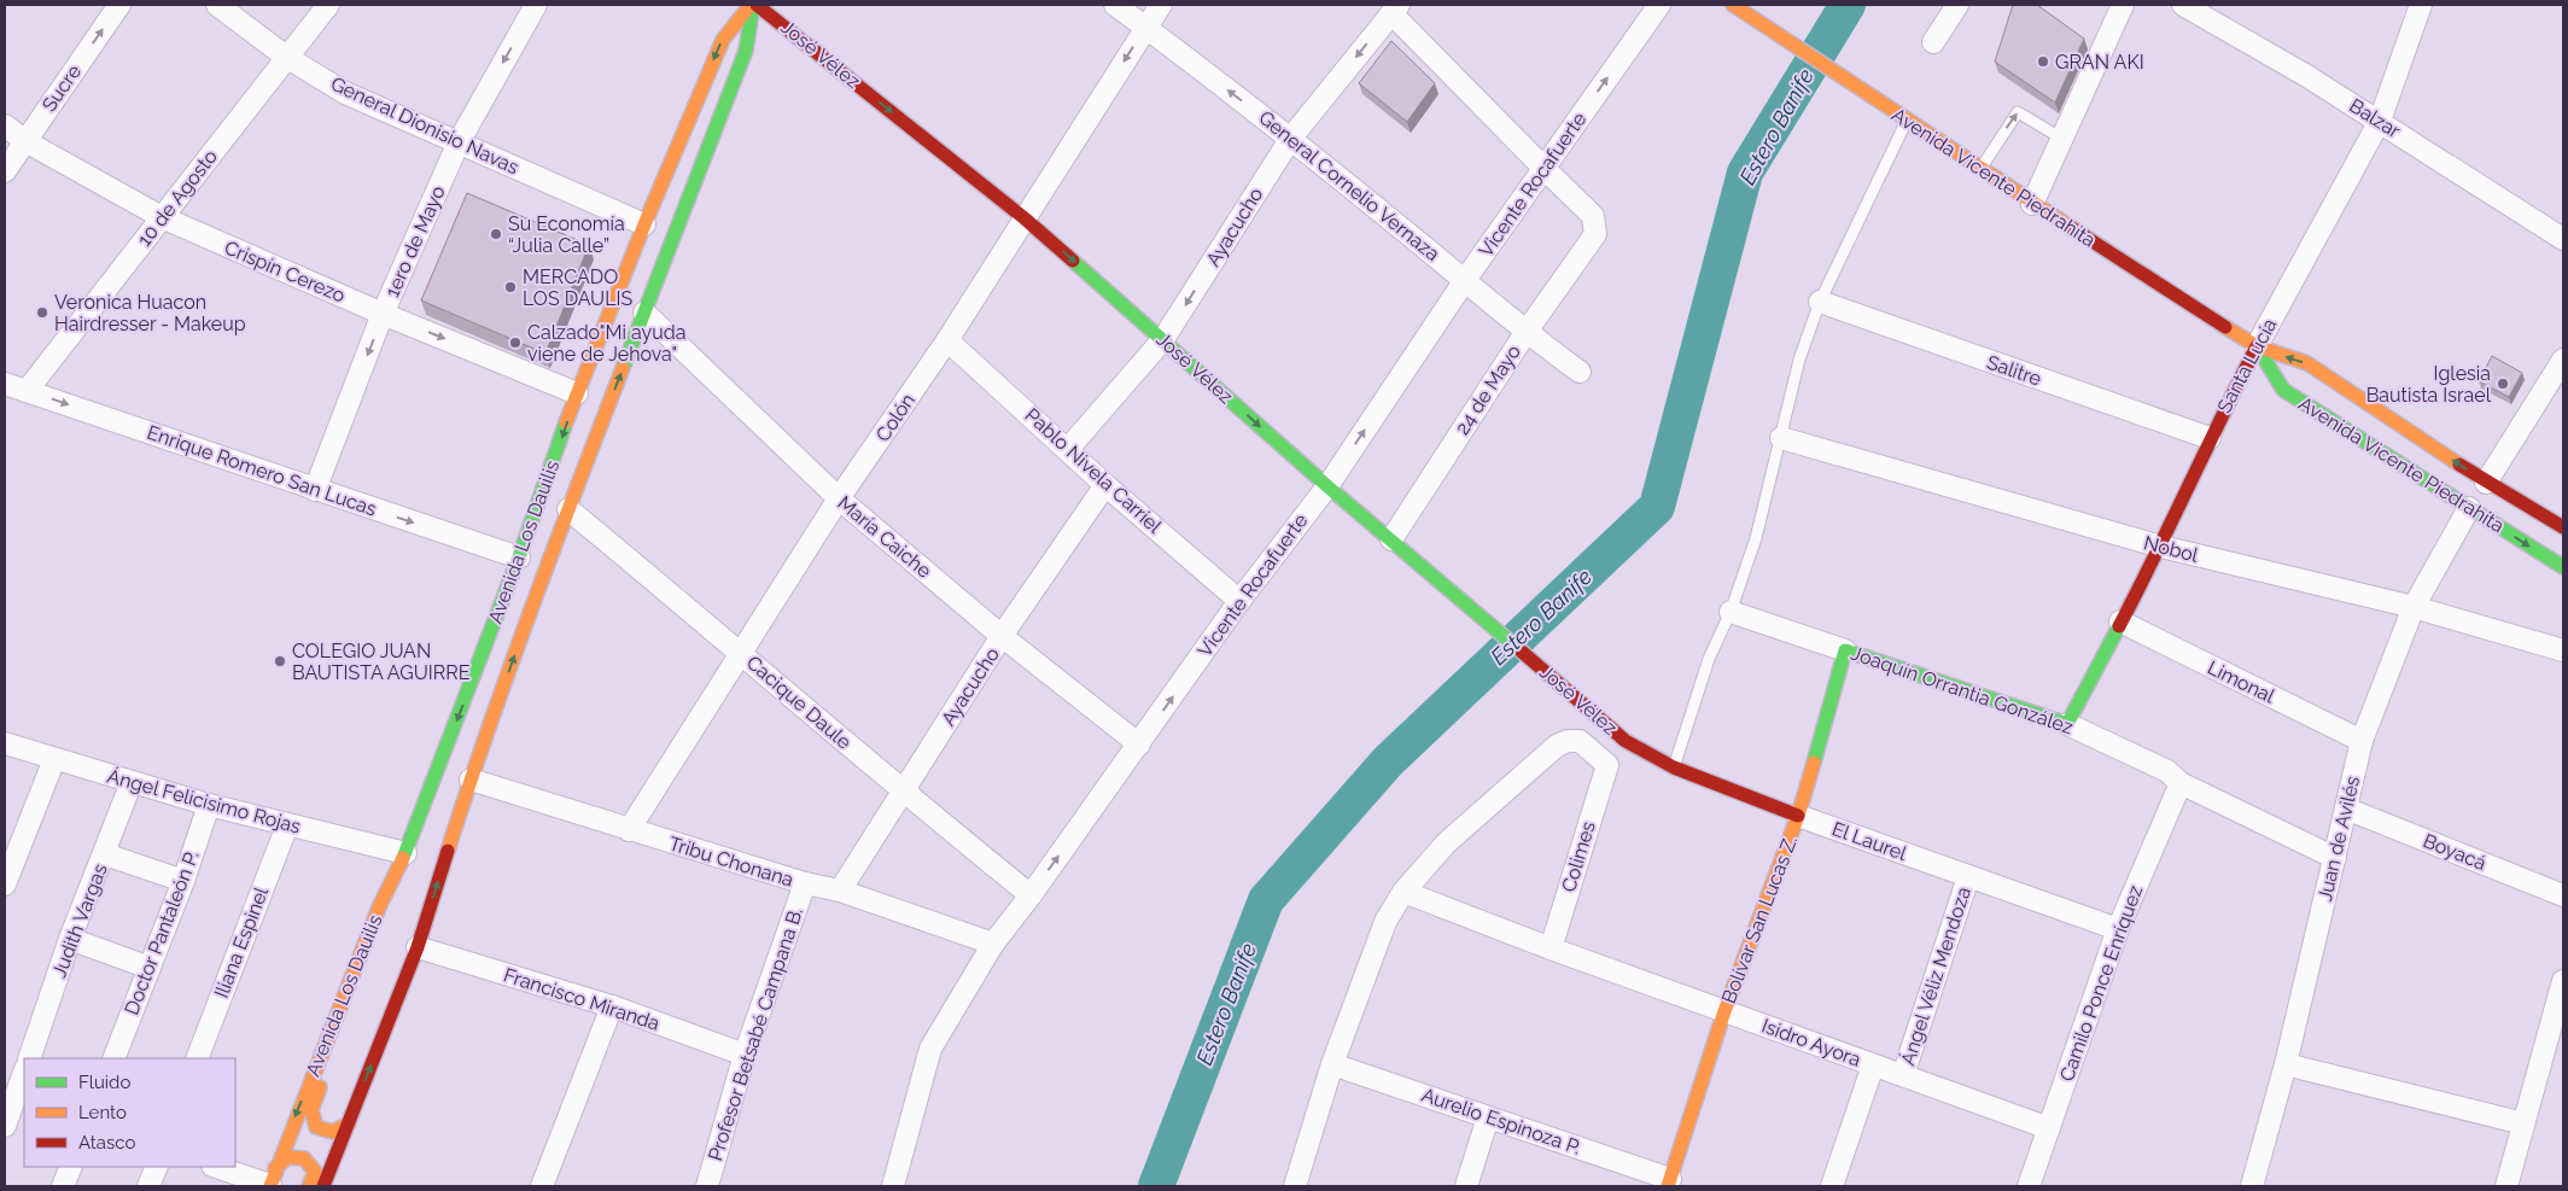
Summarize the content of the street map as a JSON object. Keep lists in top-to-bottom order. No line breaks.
{"streets":{"street":["José Vélez","Sucre","Balzar","General Dionisio Navas","Avenida Vicente Piedrahíta","Vicente Rocafuerte","General Cornelio Vernaza","10 de Agosto","Ayacucho","1ero de Mayo","Crispín Cerezo","Santa Lucía","Salitre","24 de Mayo","Colón","Enrique Romero San Lucas","Pablo Nivela Carriel","María Caiche","Avenida Los Dauilis","Nobol","Limonal","Joaquín Orrantia González","Cacique Daule","Ángel Felicisimo Rojas","Juan de Avilés","El Laurel","Boyacá","Colimes","Tribu Chonana","Bolívar San Lucas Z.","Judith Vargas","Doctor Pantaleón P.","Iliana Espinel","Ángel Véliz Mendoza","Camilo Ponce Enríquez","Francisco Miranda","Profesor Betsabé Campana B.","Isidro Ayora","Aurelio Espinoza P."]},"crossings":[["José Vélez","Vicente Rocafuerte"],["José Vélez","Ayacucho"],["José Vélez","24 de Mayo"],["José Vélez","Colón"],["José Vélez","Avenida Los Dauilis"],["José Vélez","El Laurel"],["Sucre","Crispín Cerezo"],["Balzar","Santa Lucía"],["General Dionisio Navas","10 de Agosto"],["General Dionisio Navas","1ero de Mayo"],["General Dionisio Navas","Avenida Los Dauilis"],["Avenida Vicente Piedrahíta","Santa Lucía"],["Avenida Vicente Piedrahíta","Juan de Avilés"],["Vicente Rocafuerte","General Cornelio Vernaza"],["Vicente Rocafuerte","24 de Mayo"],["Vicente Rocafuerte","Pablo Nivela Carriel"],["Vicente Rocafuerte","María Caiche"],["Vicente Rocafuerte","Cacique Daule"],["Vicente Rocafuerte","Tribu Chonana"],["General Cornelio Vernaza","Ayacucho"],["General Cornelio Vernaza","24 de Mayo"],["General Cornelio Vernaza","Colón"],["10 de Agosto","Crispín Cerezo"],["10 de Agosto","Enrique Romero San Lucas"],["Ayacucho","Pablo Nivela Carriel"],["Ayacucho","María Caiche"],["Ayacucho","Cacique Daule"],["Ayacucho","Tribu Chonana"],["1ero de Mayo","Crispín Cerezo"],["1ero de Mayo","Enrique Romero San Lucas"],["Crispín Cerezo","Avenida Los Dauilis"],["Santa Lucía","Salitre"],["Santa Lucía","Nobol"],["Santa Lucía","Limonal"],["Santa Lucía","Joaquín Orrantia González"],["Colón","Pablo Nivela Carriel"],["Colón","María Caiche"],["Colón","Cacique Daule"],["Colón","Tribu Chonana"],["Enrique Romero San Lucas","Avenida Los Dauilis"],["María Caiche","Avenida Los Dauilis"],["Avenida Los Dauilis","Cacique Daule"],["Avenida Los Dauilis","Ángel Felicisimo Rojas"],["Avenida Los Dauilis","Tribu Chonana"],["Avenida Los Dauilis","Francisco Miranda"],["Nobol","Juan de Avilés"],["Limonal","Juan de Avilés"],["Joaquín Orrantia González","Juan de Avilés"],["Joaquín Orrantia González","Bolívar San Lucas Z."],["Joaquín Orrantia González","Camilo Ponce Enríquez"],["Ángel Felicisimo Rojas","Judith Vargas"],["Ángel Felicisimo Rojas","Doctor Pantaleón P."],["Ángel Felicisimo Rojas","Iliana Espinel"],["Juan de Avilés","Boyacá"],["El Laurel","Bolívar San Lucas Z."],["El Laurel","Ángel Véliz Mendoza"],["El Laurel","Camilo Ponce Enríquez"],["Colimes","Isidro Ayora"],["Tribu Chonana","Profesor Betsabé Campana B."],["Bolívar San Lucas Z.","Isidro Ayora"],["Bolívar San Lucas Z.","Aurelio Espinoza P."],["Ángel Véliz Mendoza","Isidro Ayora"],["Camilo Ponce Enríquez","Isidro Ayora"],["Francisco Miranda","Profesor Betsabé Campana B."]],"one_way":["José Vélez","Sucre","Vicente Rocafuerte","Ayacucho","1ero de Mayo","Enrique Romero San Lucas"],"water":["Estero Banife"],"places":["GRAN AKI","Su Economía “Julia Calle”","MERCADO LOS DAULIS","Veronica Huacon Hairdresser - Makeup","Calzado\"Mi ayuda viene de Jehova\"","Iglesia Bautista Israel","COLEGIO JUAN BAUTISTA AGUIRRE"],"legend":["Fluido","Lento","Atasco"]}
